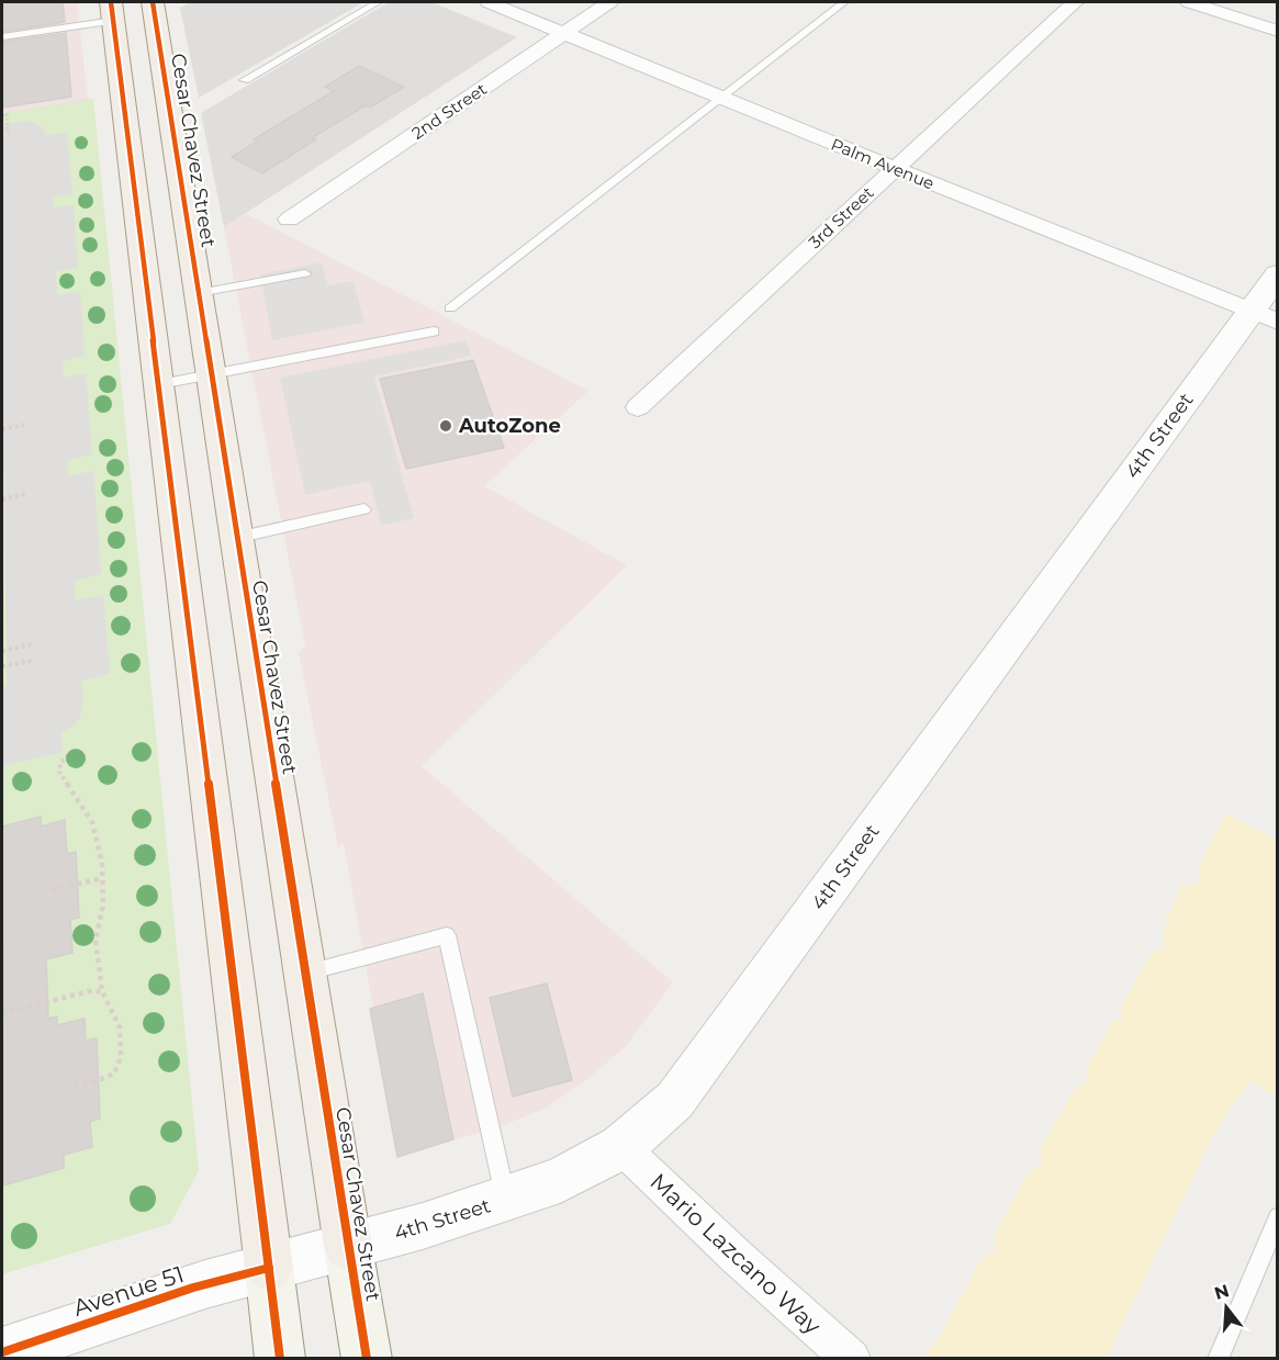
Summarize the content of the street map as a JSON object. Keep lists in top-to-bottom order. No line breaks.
{"streets":{"main road":["Cesar Chavez Street"],"street":["2nd Street","Palm Avenue","3rd Street","4th Street","Mario Lazcano Way","Avenue 51"]},"crossings":[["2nd Street","Palm Avenue"],["Cesar Chavez Street","4th Street"],["Palm Avenue","3rd Street"],["Palm Avenue","4th Street"],["4th Street","Mario Lazcano Way"],["4th Street","Avenue 51"]],"places":["AutoZone"],"north":"top"}
